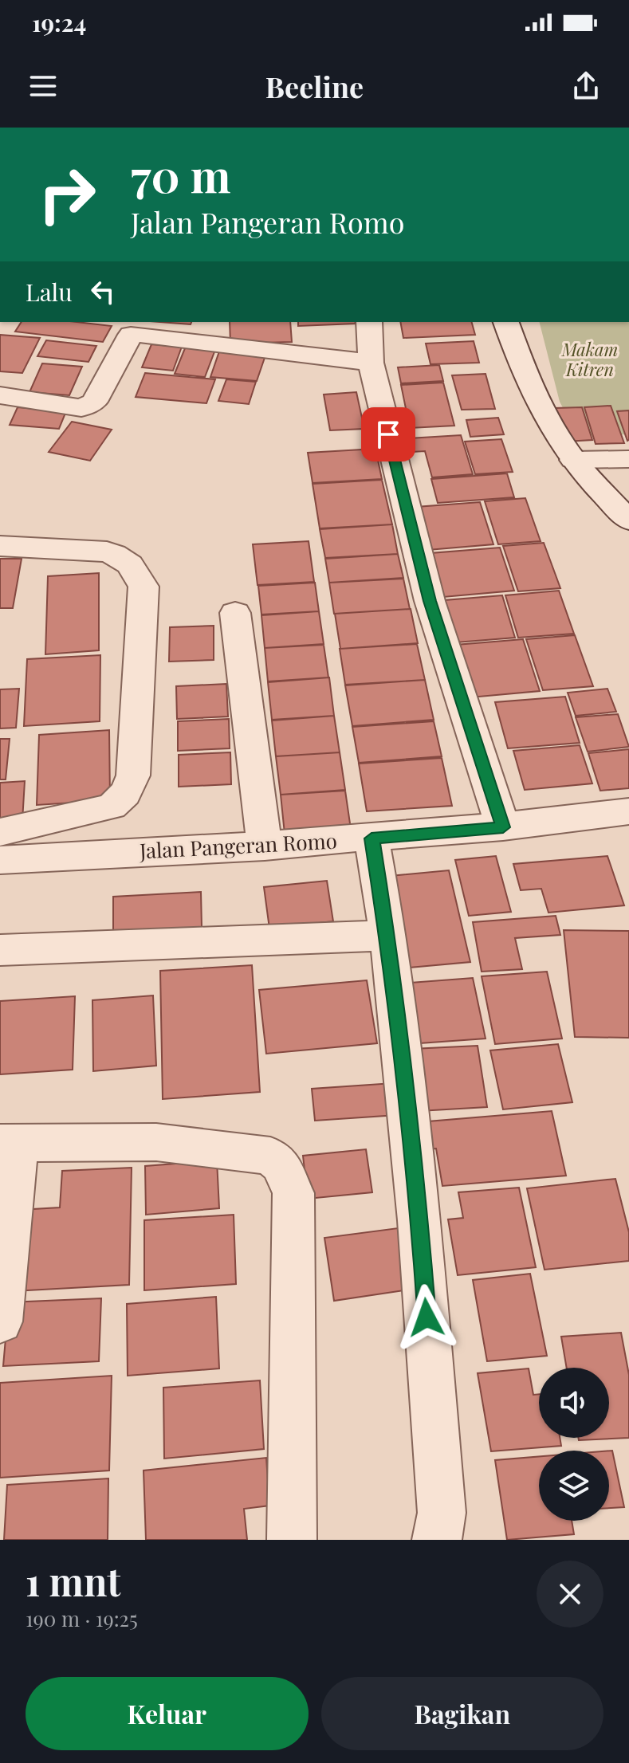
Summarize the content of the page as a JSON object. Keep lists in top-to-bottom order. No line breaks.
{"streets":{"street":["Jalan Pangeran Romo"]},"parks":["Makam Kitren"],"page":{"status":"19:24","header":"Beeline","turn":["70 m","Jalan Pangeran Romo"],"then":"Lalu","heading":["1 mnt","190 m · 19:25"],"buttons":["Keluar","Bagikan"]}}
